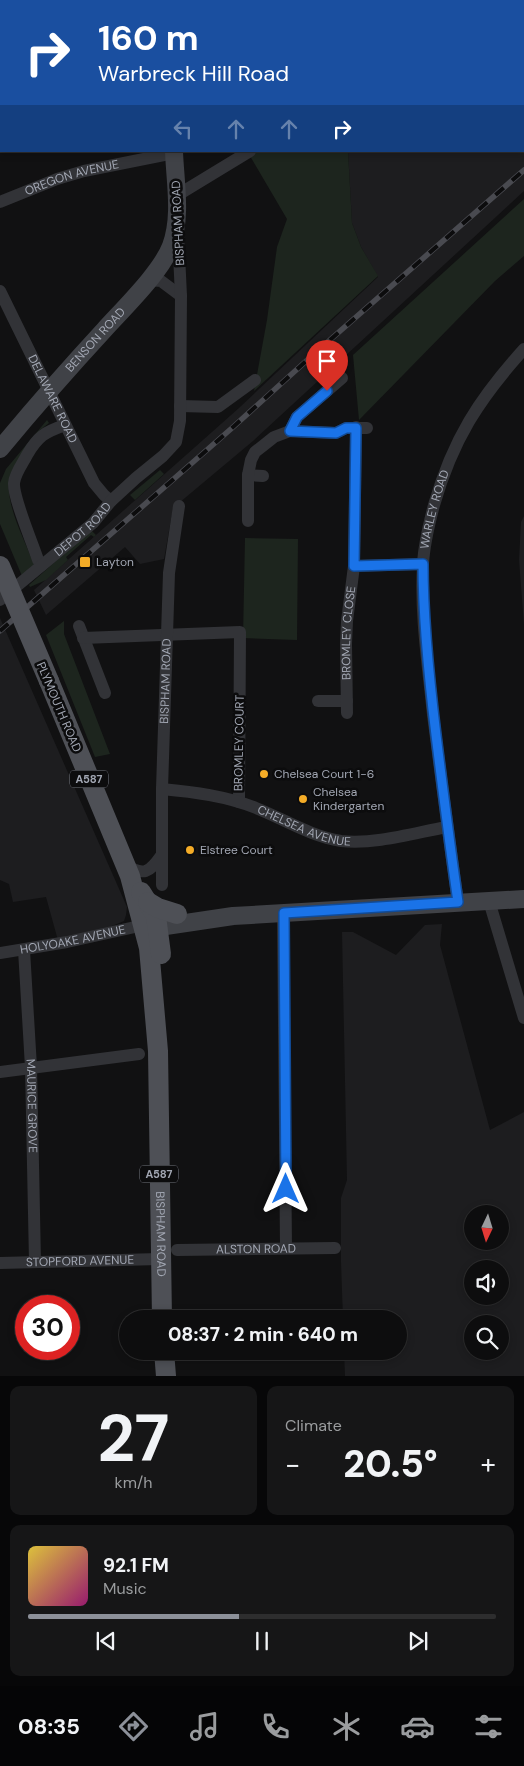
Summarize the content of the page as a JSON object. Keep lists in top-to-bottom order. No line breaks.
{"streets":{"main road":["BISPHAM ROAD","BENSON ROAD","PLYMOUTH ROAD","A587"],"street":["OREGON AVENUE","DELAWARE ROAD","WARLEY ROAD","DEPOT ROAD","BROMLEY CLOSE","BROMLEY COURT","CHELSEA AVENUE","HOLYOAKE AVENUE","MAURICE GROVE","ALSTON ROAD","STOPFORD AVENUE"]},"crossings":[["OREGON AVENUE","BISPHAM ROAD"],["BISPHAM ROAD","BENSON ROAD"],["BISPHAM ROAD","DEPOT ROAD"],["BISPHAM ROAD","PLYMOUTH ROAD"],["BISPHAM ROAD","BROMLEY COURT"],["BISPHAM ROAD","CHELSEA AVENUE"],["BISPHAM ROAD","HOLYOAKE AVENUE"],["BISPHAM ROAD","ALSTON ROAD"],["BISPHAM ROAD","STOPFORD AVENUE"],["BENSON ROAD","DELAWARE ROAD"],["DELAWARE ROAD","DEPOT ROAD"],["WARLEY ROAD","CHELSEA AVENUE"],["PLYMOUTH ROAD","HOLYOAKE AVENUE"],["BROMLEY COURT","CHELSEA AVENUE"],["HOLYOAKE AVENUE","MAURICE GROVE"],["MAURICE GROVE","STOPFORD AVENUE"],["ALSTON ROAD","STOPFORD AVENUE"]],"places":{"transit":["Layton"],"other":["Chelsea Court 1-6","Chelsea Kindergarten","Elstree Court"]},"north":"bottom","page":{"turn":["160 m","Warbreck Hill Road"],"limit":"30","trip":"08:37 · 2 min · 640 m","tile":[["27","km/h"],"Climate"],"heat":["−","20.5°","+"],"song":["92.1 FM","Music"],"tabs":"08:35"}}
